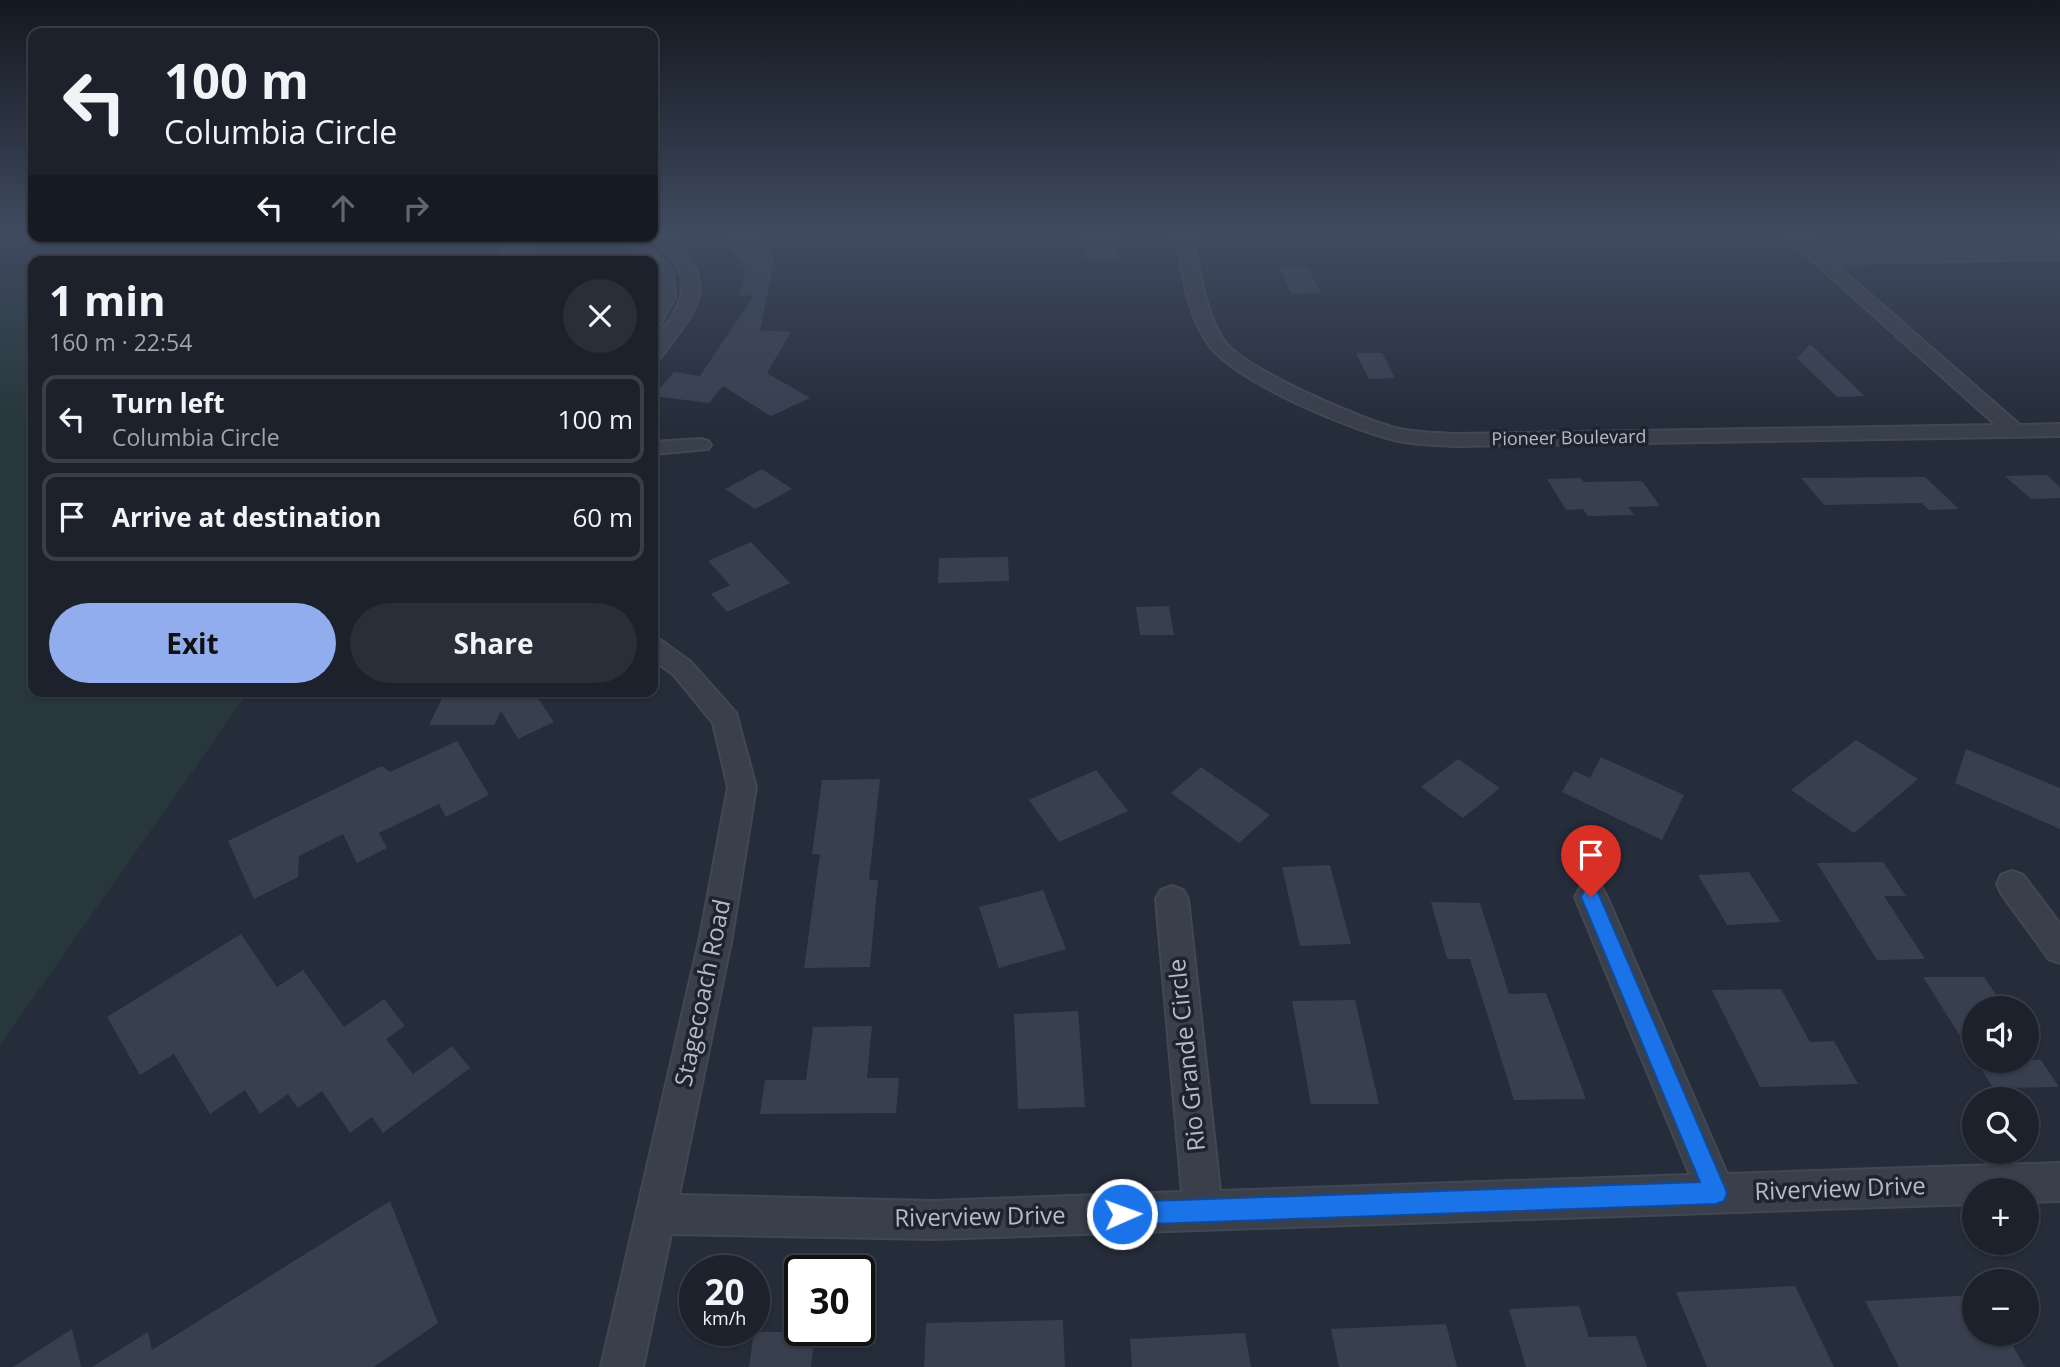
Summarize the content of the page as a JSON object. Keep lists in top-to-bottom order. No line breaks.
{"streets":{"street":["Pioneer Boulevard","Stagecoach Road","Rio Grande Circle","Riverview Drive"]},"crossings":[["Stagecoach Road","Riverview Drive"],["Rio Grande Circle","Riverview Drive"]],"page":{"turn":["100 m","Columbia Circle"],"heading":["1 min","160 m · 22:54"],"list":[{"name":"Turn left","note":"Columbia Circle","value":"100 m"},{"name":"Arrive at destination","value":"60 m"}],"buttons":["Exit","Share"],"map_buttons":["+","−"],"speed":"20 km/h","limit":"30"}}
